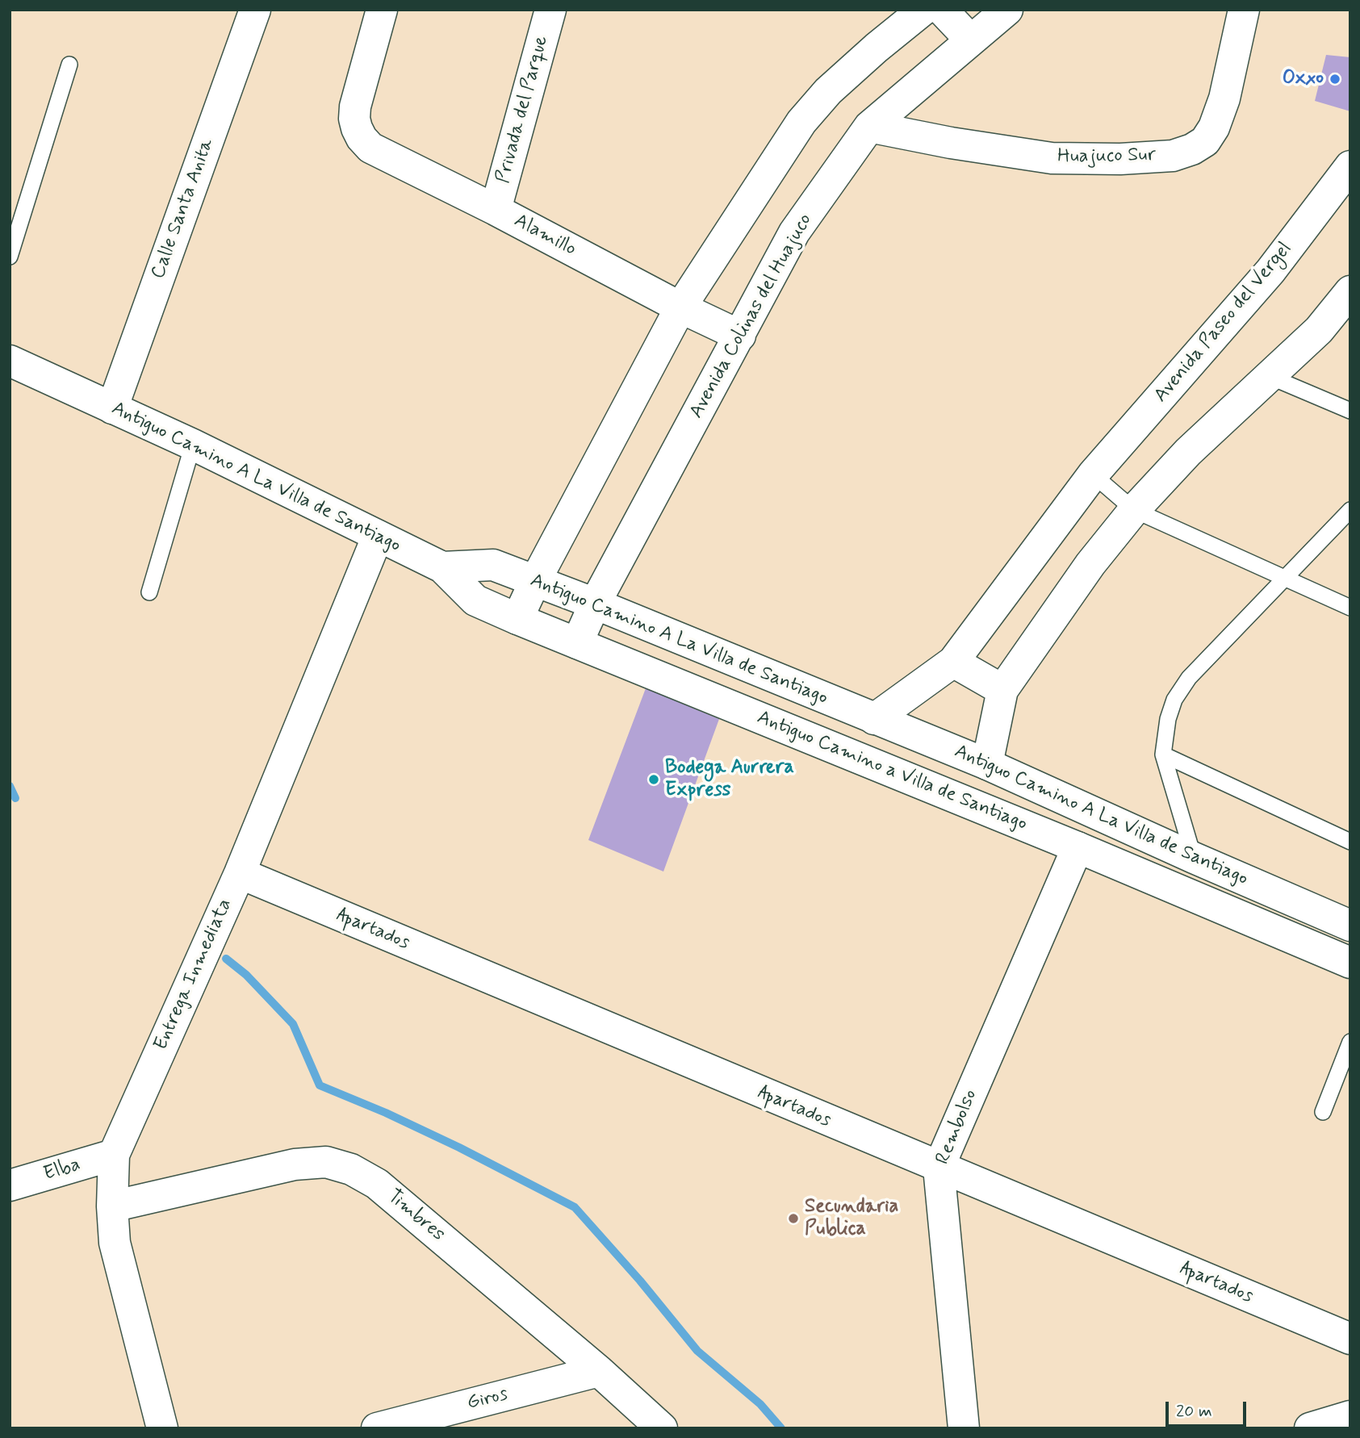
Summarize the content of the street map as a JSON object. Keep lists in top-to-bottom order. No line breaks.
{"streets":{"street":["Privada del Parque","Huajuco Sur","Calle Santa Anita","Alamillo","Avenida Colinas del Huajuco","Avenida Paseo del Vergel","Antiguo Camino A La Villa de Santiago","Antiguo Camino a Villa de Santiago","Apartados","Entrega Inmediata","Rembolso","Elba","Timbres","Giros"]},"crossings":[["Privada del Parque","Alamillo"],["Huajuco Sur","Avenida Colinas del Huajuco"],["Calle Santa Anita","Antiguo Camino A La Villa de Santiago"],["Alamillo","Avenida Colinas del Huajuco"],["Avenida Colinas del Huajuco","Antiguo Camino A La Villa de Santiago"],["Avenida Colinas del Huajuco","Antiguo Camino a Villa de Santiago"],["Avenida Paseo del Vergel","Antiguo Camino A La Villa de Santiago"],["Antiguo Camino A La Villa de Santiago","Antiguo Camino a Villa de Santiago"],["Antiguo Camino A La Villa de Santiago","Entrega Inmediata"],["Antiguo Camino a Villa de Santiago","Rembolso"],["Apartados","Entrega Inmediata"],["Apartados","Rembolso"],["Entrega Inmediata","Elba"],["Entrega Inmediata","Timbres"],["Timbres","Giros"]],"places":["Oxxo","Bodega Aurrera Express","Secundaria Publica"],"scale_bar":"20 m"}
